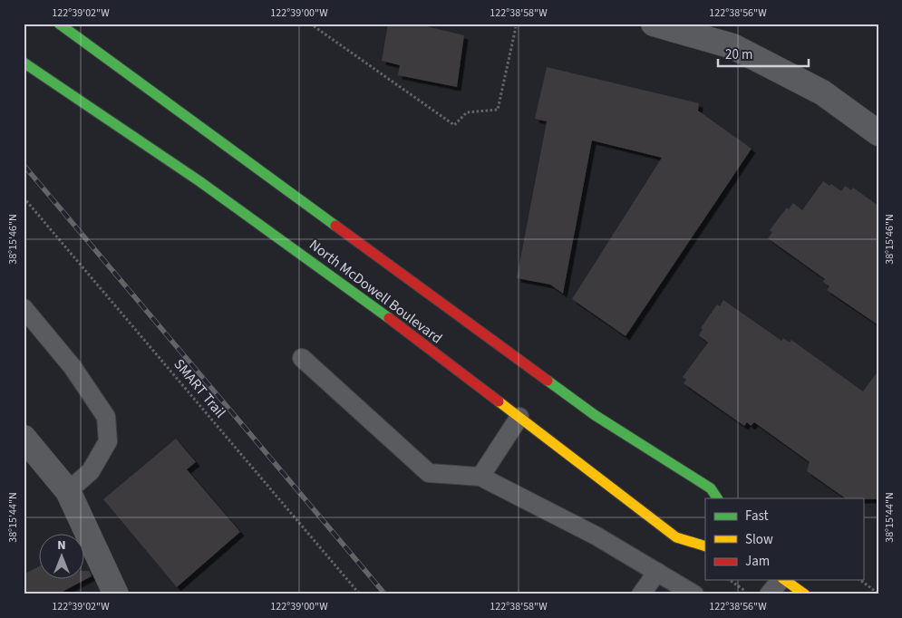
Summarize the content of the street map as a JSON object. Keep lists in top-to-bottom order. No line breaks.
{"streets":{"main road":["North McDowell Boulevard"],"path":["SMART Trail"]},"legend":["Fast","Slow","Jam"],"scale_bar":"20 m","north":"top","coordinates":["122°39'02\"W","122°39'00\"W","122°38'58\"W","122°38'56\"W","38°15'46\"N","38°15'44\"N"]}
